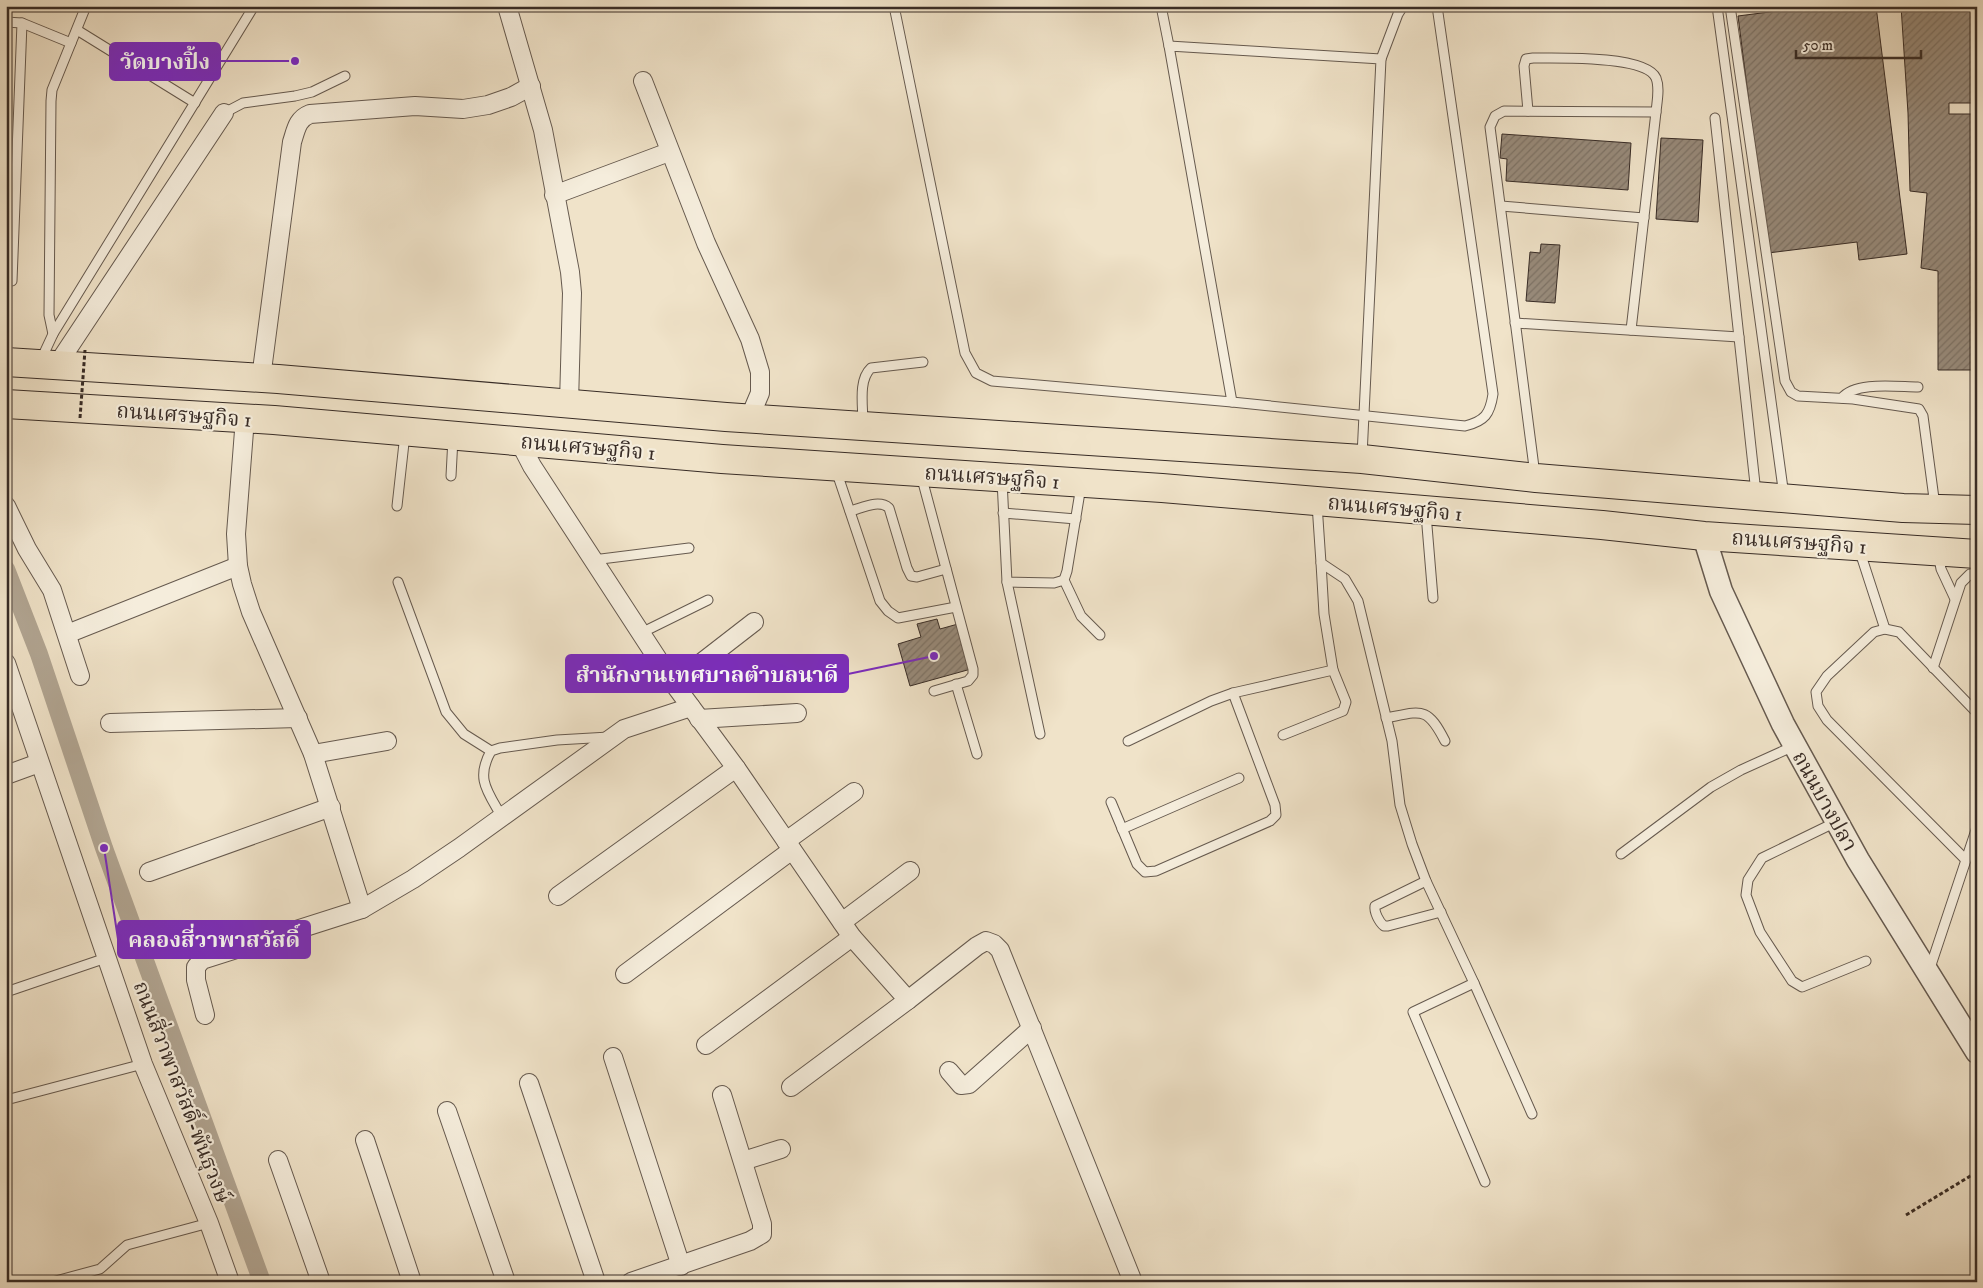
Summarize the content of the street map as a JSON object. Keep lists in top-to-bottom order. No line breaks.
{"streets":{"main road":["ถนนเศรษฐกิจ 1"],"street":["ถนนบางปลา","ถนนสี่วาพาสวัสดิ์-พันธุวงษ์"]},"crossings":[["ถนนเศรษฐกิจ 1","ถนนบางปลา"]],"places":["วัดบางปิ้ง","สำนักงานเทศบาลตำบลนาดี","คลองสี่วาพาสวัสดิ์"],"scale_bar":"50 m"}
